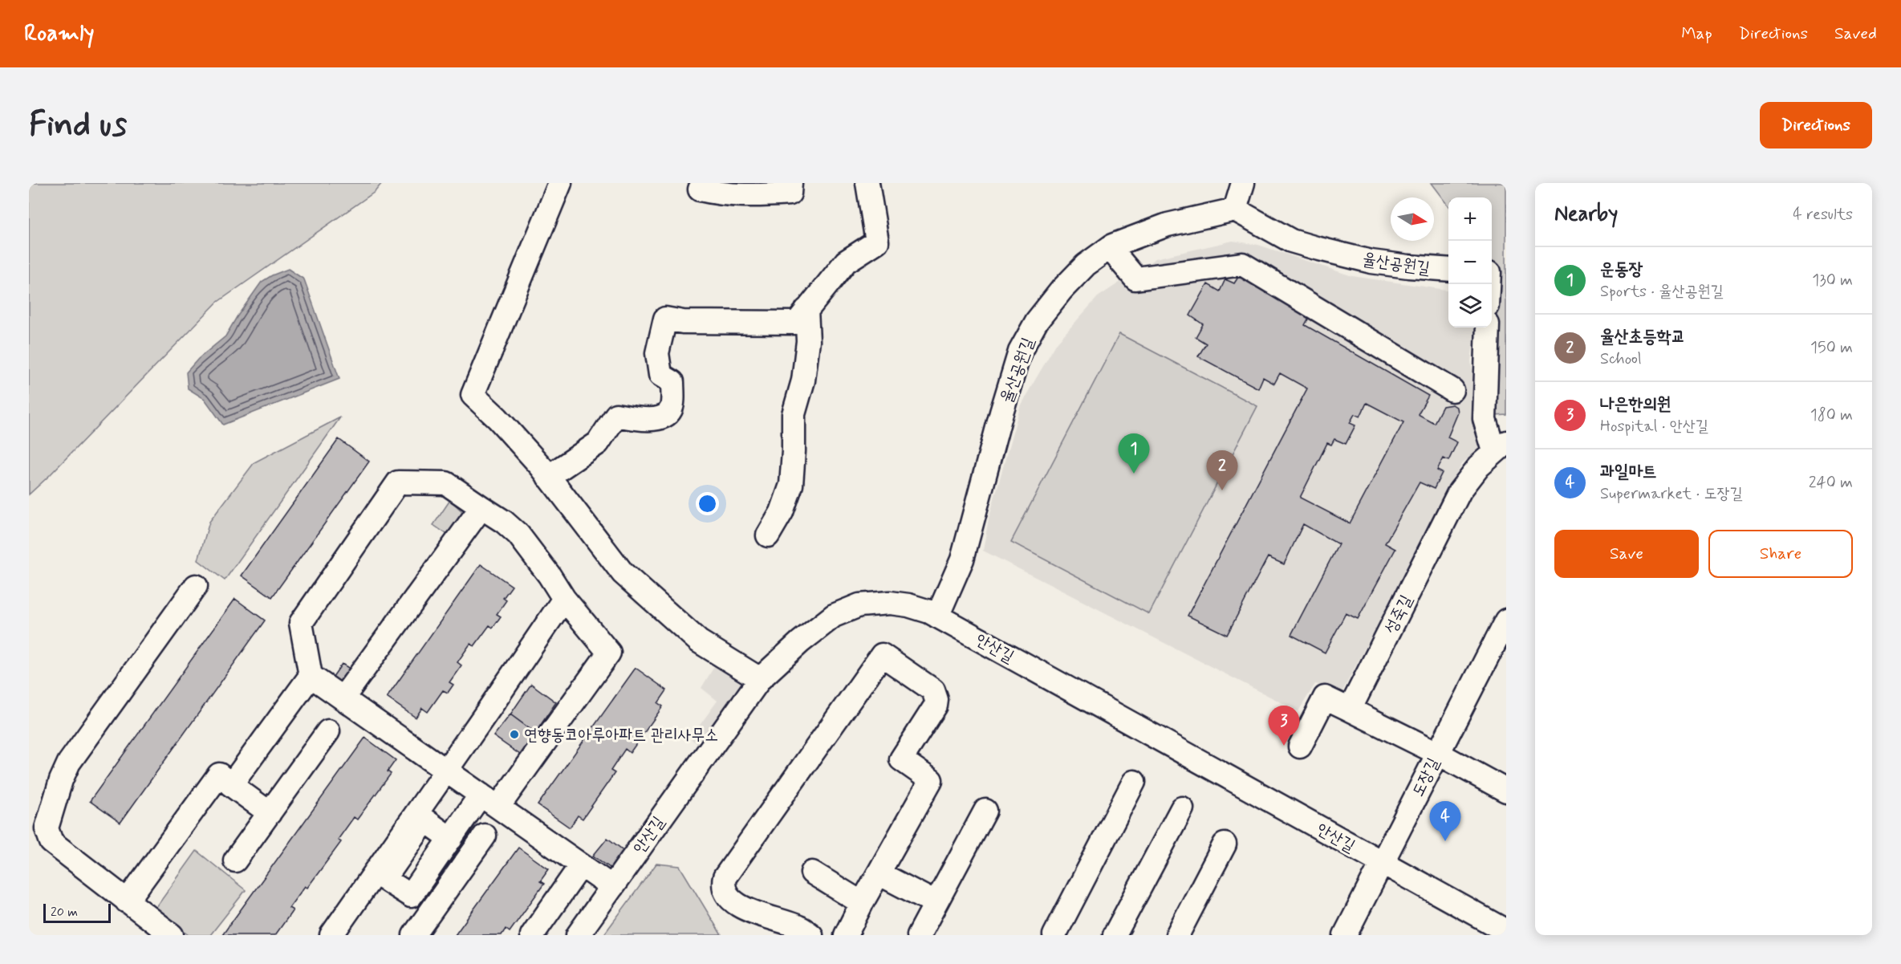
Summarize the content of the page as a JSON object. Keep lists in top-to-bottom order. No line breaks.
{"streets":{"street":["율산공원길","성죽길","안산길","도장길"]},"crossings":[["율산공원길","안산길"],["안산길","도장길"]],"places":["연향동코아루아파트 관리사무소"],"scale_bar":"20 m","north":"right","page":{"header":"Roamly","nav":["Map","Directions","Saved"],"buttons":["Directions",["Save","Share"]],"title":"Find us","heading":["Nearby","4 results"],"map_buttons":["+","−"],"list":[{"mark":"1","name":"운동장","note":"Sports · 율산공원길","value":"130 m"},{"mark":"2","name":"율산초등학교","note":"School","value":"150 m"},{"mark":"3","name":"나은한의원","note":"Hospital · 안산길","value":"180 m"},{"mark":"4","name":"과일마트","note":"Supermarket · 도장길","value":"240 m"}],"pins":["1","2","3","4"],"scale":"20 m"}}
